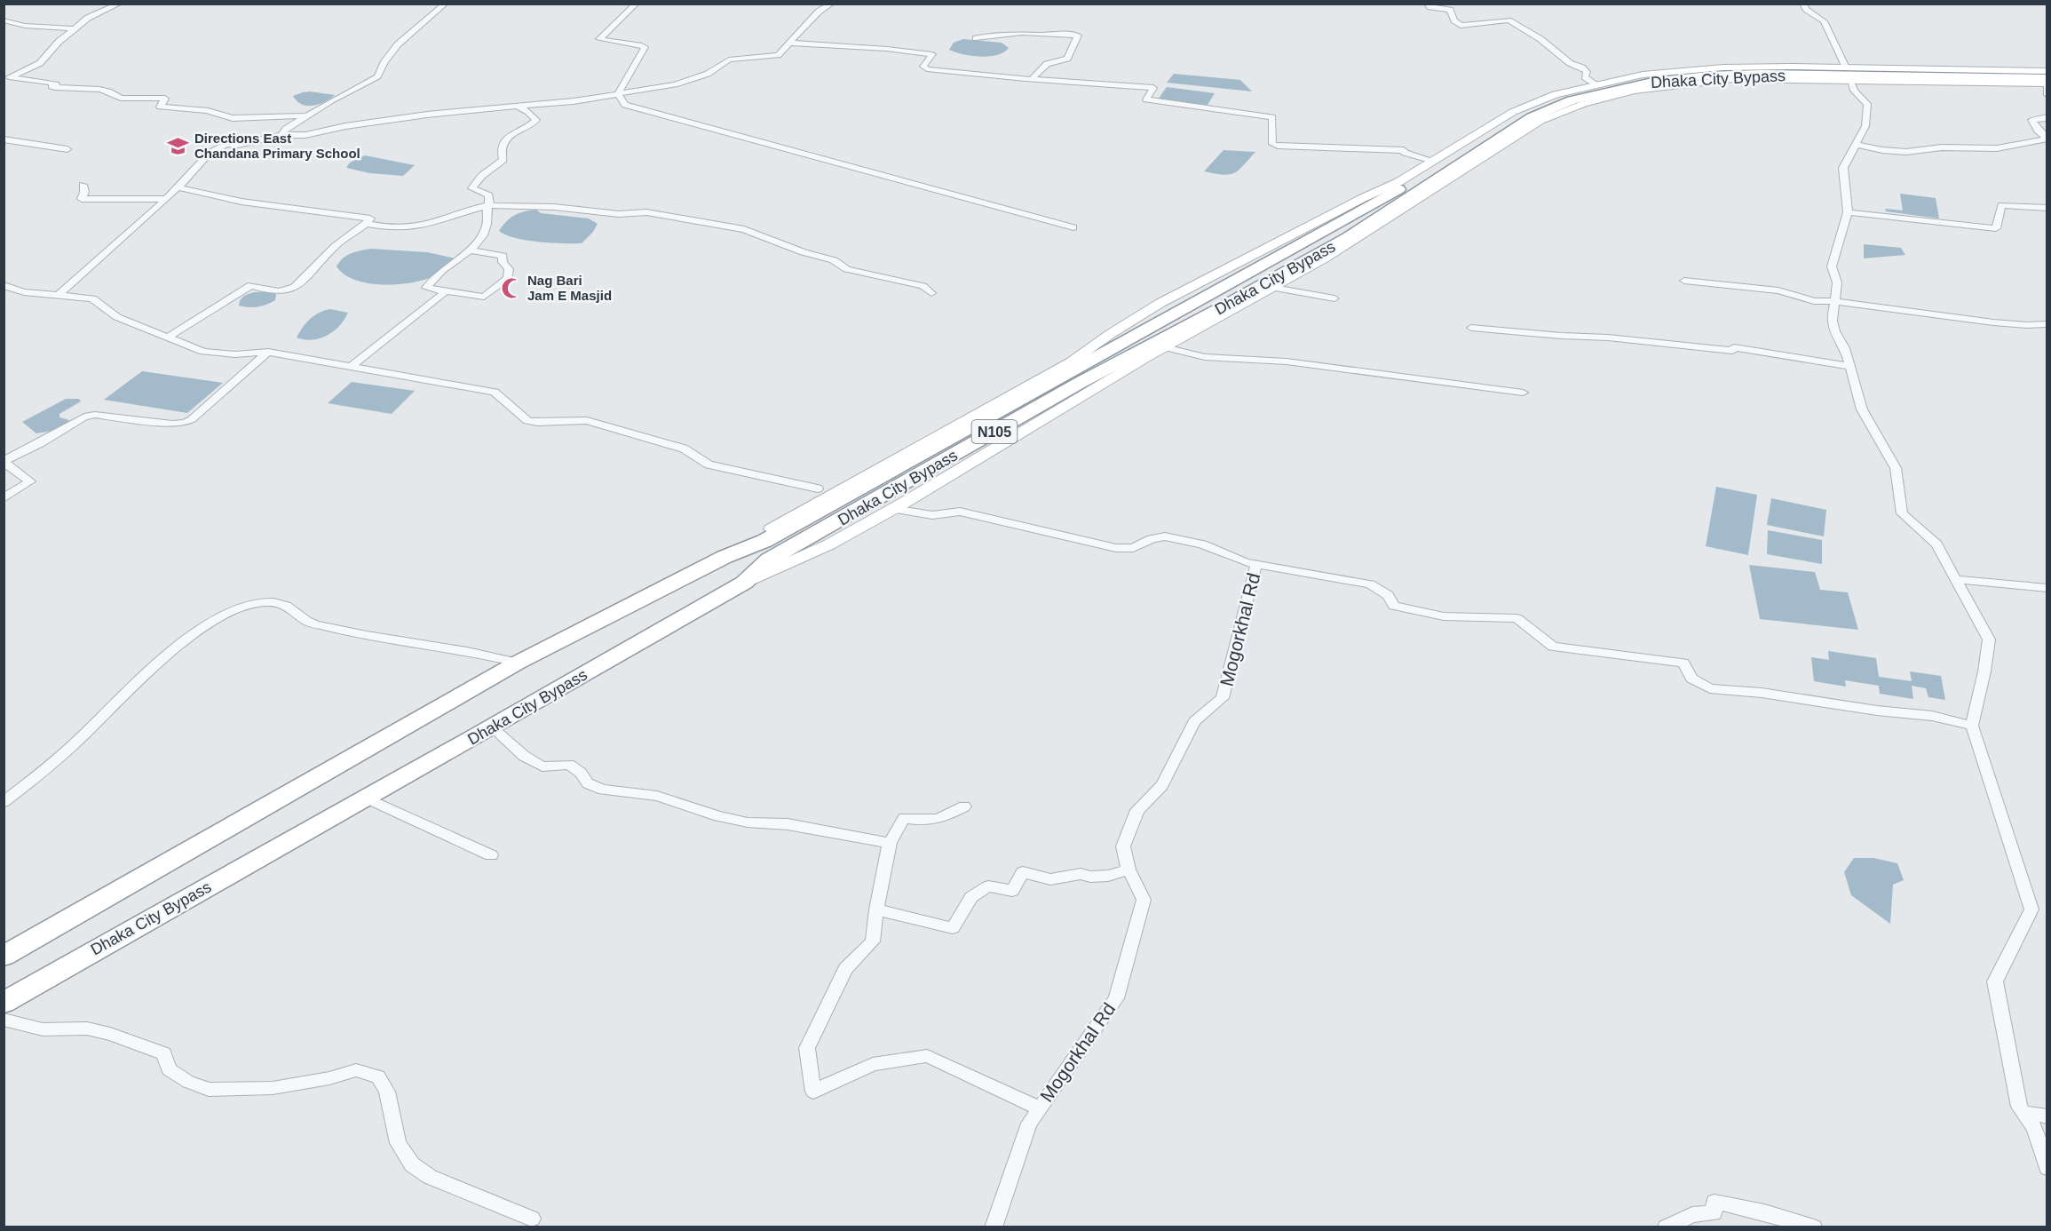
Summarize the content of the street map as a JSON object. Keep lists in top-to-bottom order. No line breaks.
{"streets":{"highway":["Dhaka City Bypass","N105"],"street":["Mogorkhal Rd"]},"places":{"school or university":["Directions East Chandana Primary School"],"mosque":["Nag Bari Jam E Masjid"]}}
